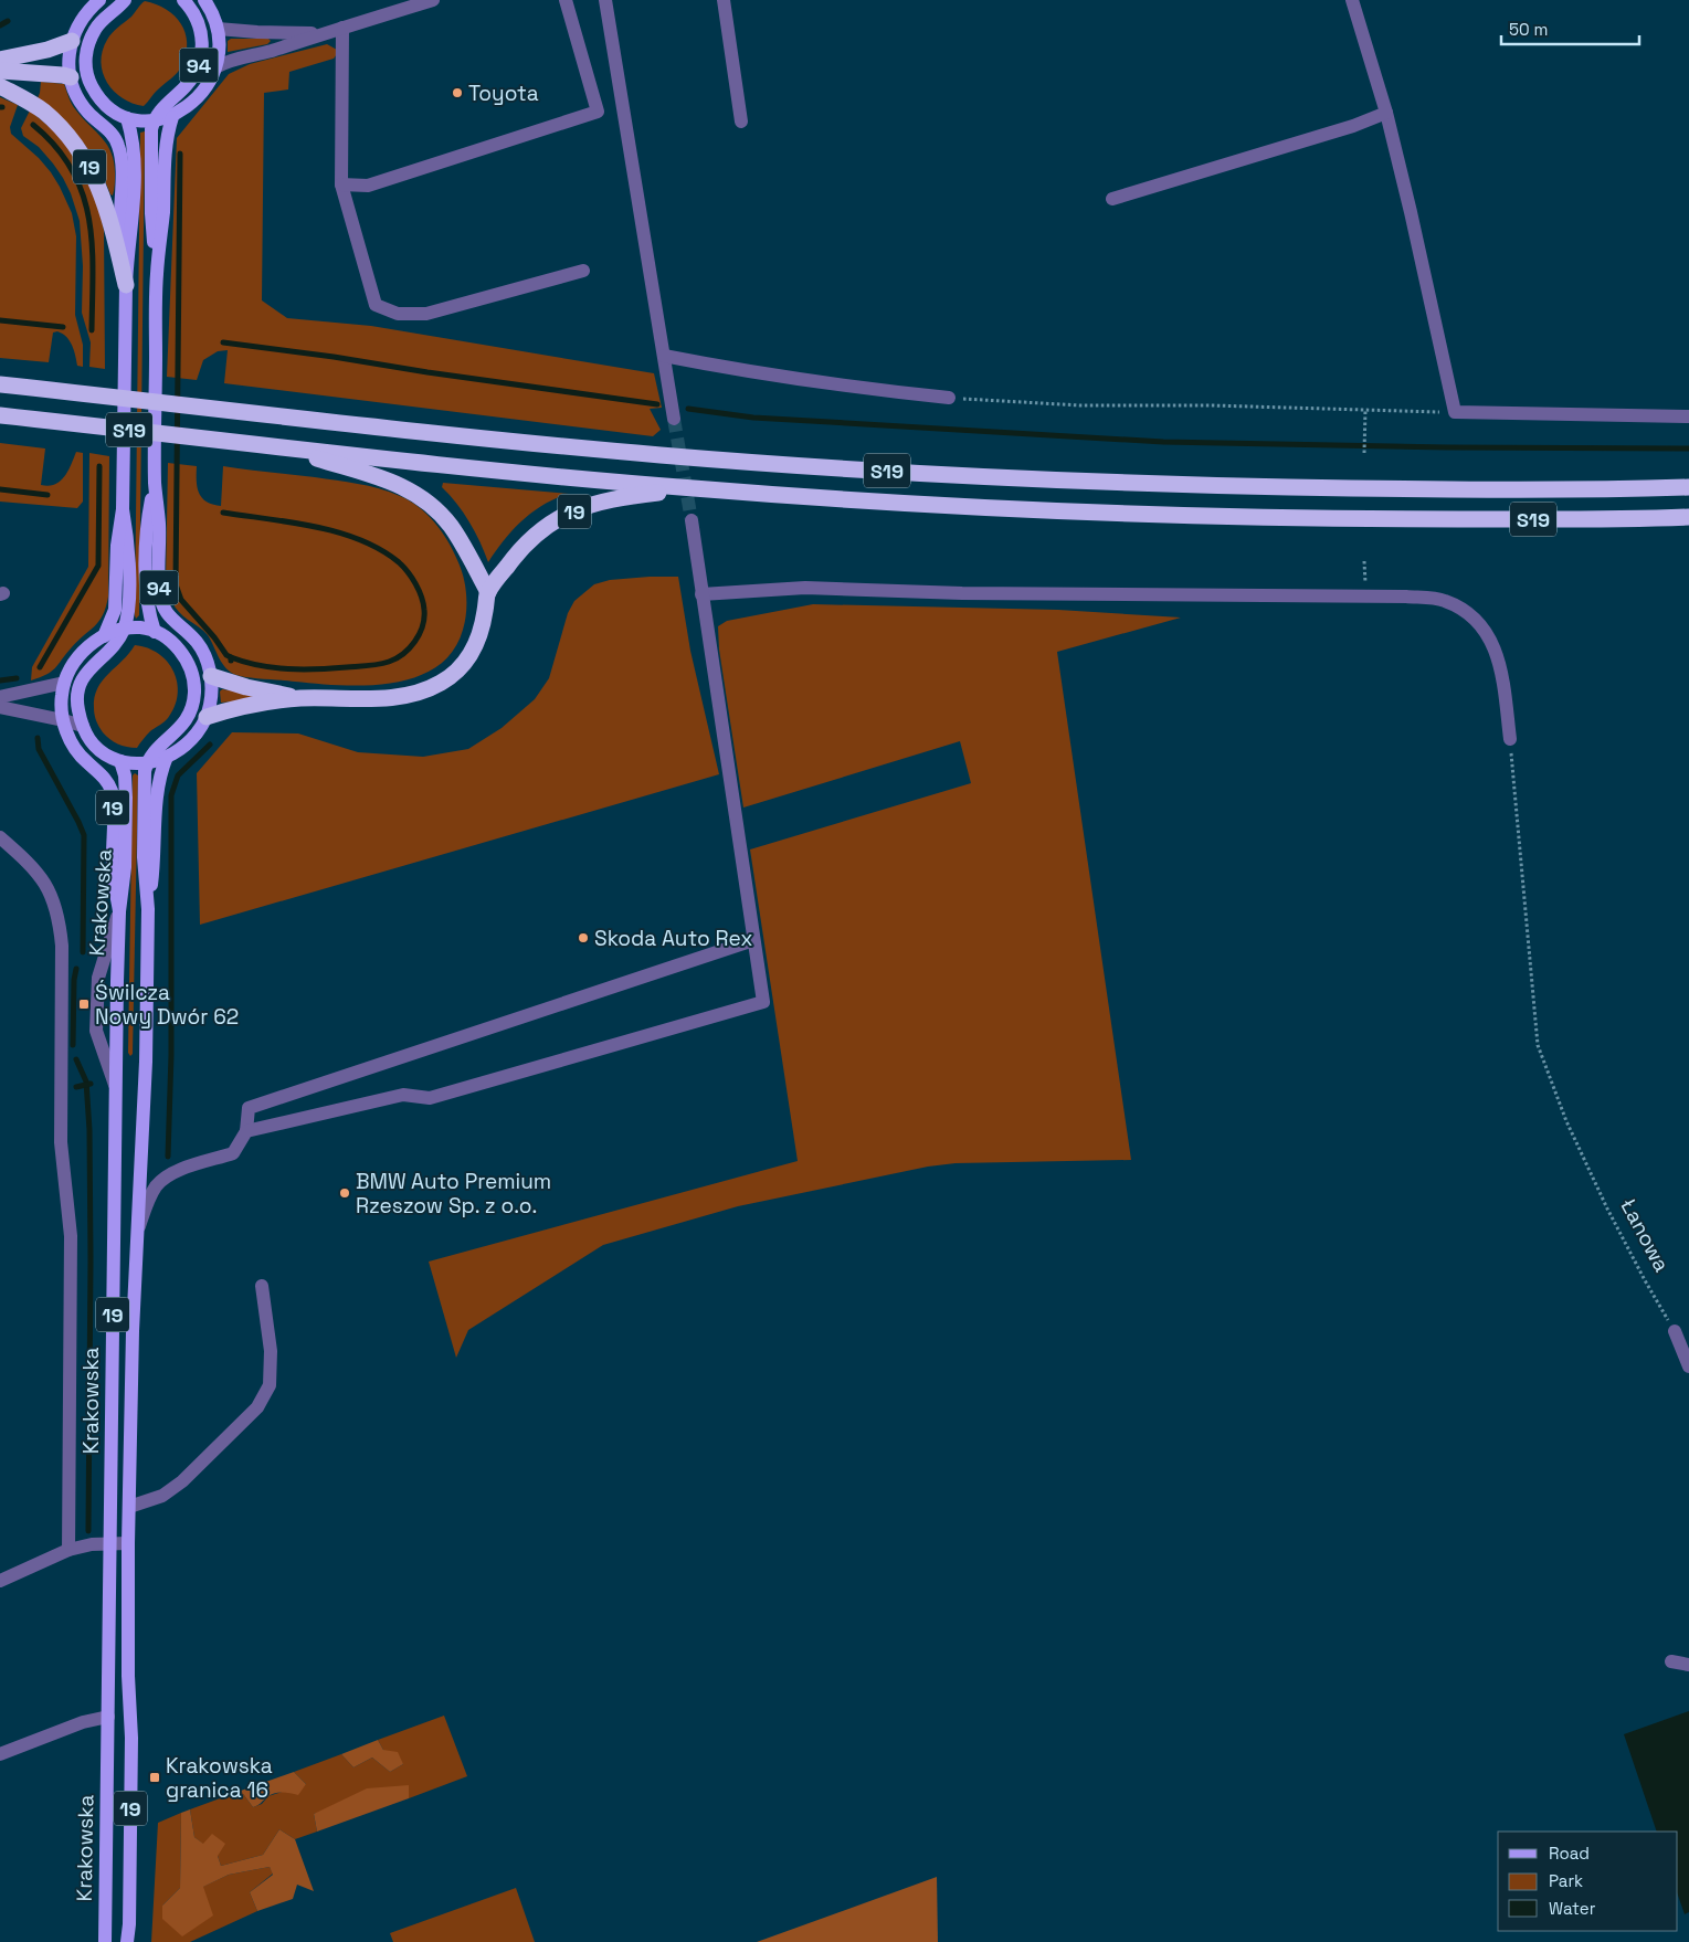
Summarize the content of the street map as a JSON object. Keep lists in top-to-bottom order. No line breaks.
{"streets":{"highway":["19","S19"],"main road":["94","Krakowska"],"path":["Łanowa"]},"crossings":[["94","19"],["94","Krakowska"],["19","S19"],["19","Krakowska"]],"places":{"other":["Toyota","Skoda Auto Rex","BMW Auto Premium Rzeszow Sp. z o.o."],"transit":["Świlcza Nowy Dwór 62","Krakowska granica 16"]},"legend":["Road","Park","Water"],"scale_bar":"50 m"}
